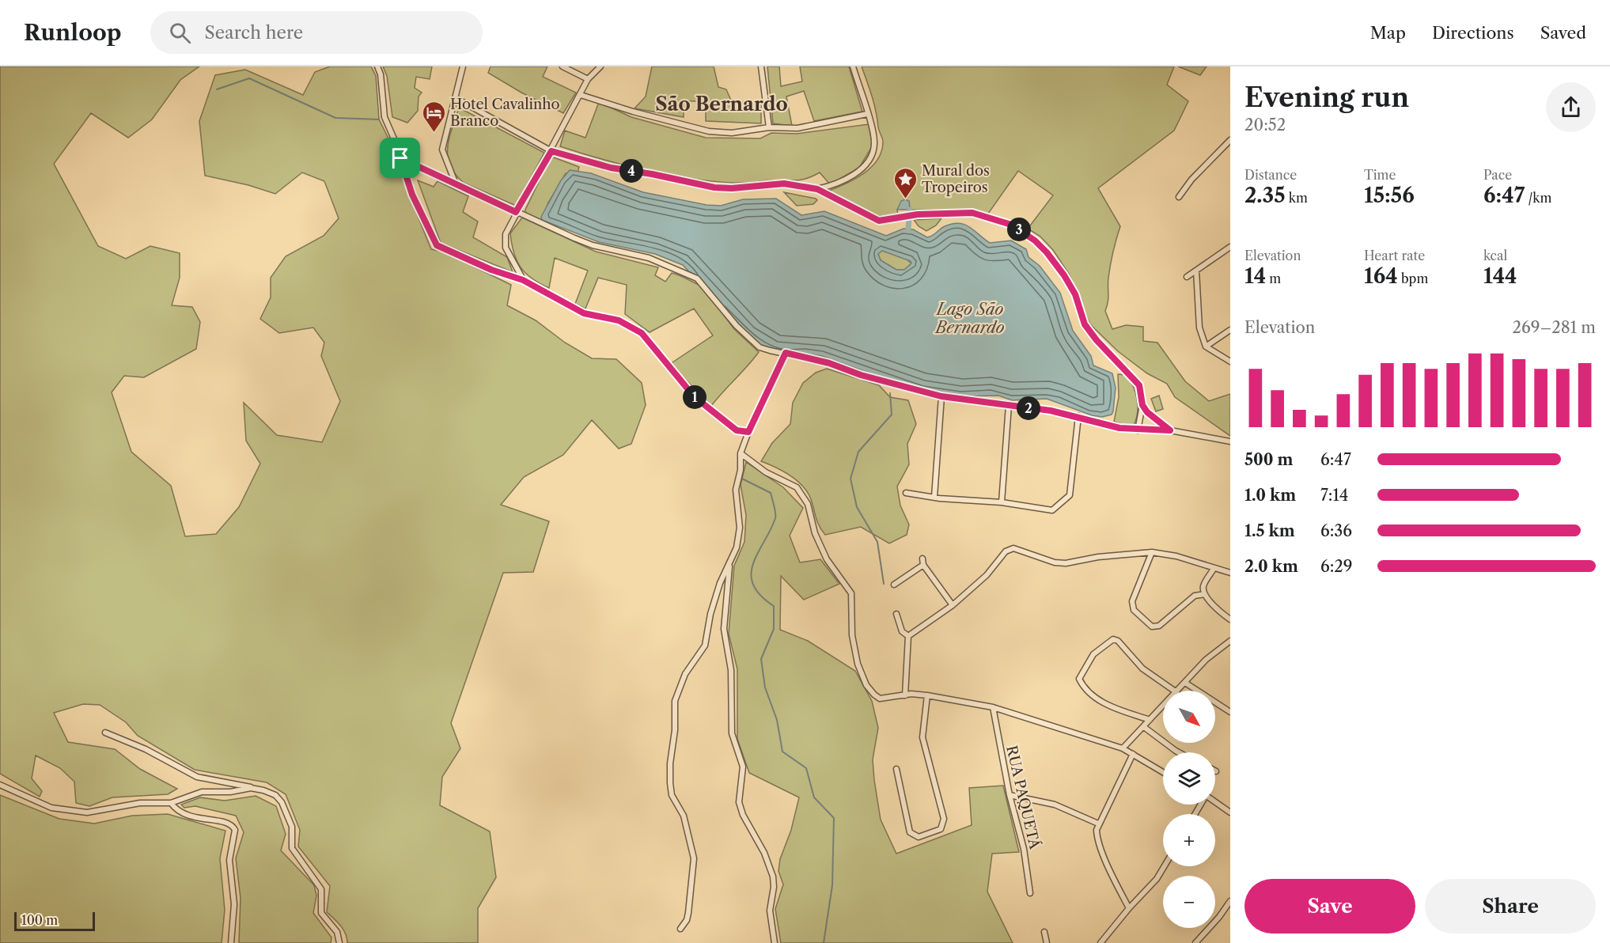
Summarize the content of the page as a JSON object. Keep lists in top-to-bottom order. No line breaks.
{"streets":{"street":["RUA PAQUETÁ"]},"districts":["São Bernardo"],"water":["Lago São Bernardo"],"places":{"hotel":["Hotel Cavalinho Branco"],"place":["Mural dos Tropeiros"]},"scale_bar":"100 m","north":"bottom right","page":{"header":"Runloop","search":"Search here","nav":["Map","Directions","Saved"],"heading":["Evening run","20:52"],"stats":[["Distance","2.35 km"],["Time","15:56"],["Pace","6:47 /km"],["Elevation","14 m"],["Heart rate","164 bpm"],["kcal","144"]],"pins":["4","3","1","2"],"chart":["Elevation","269–281 m"],"list":[{"name":"500 m","note":"6:47"},{"name":"1.0 km","note":"7:14"},{"name":"1.5 km","note":"6:36"},{"name":"2.0 km","note":"6:29"}],"map_buttons":["+","−"],"buttons":["Save","Share"],"scale":"100 m"}}
